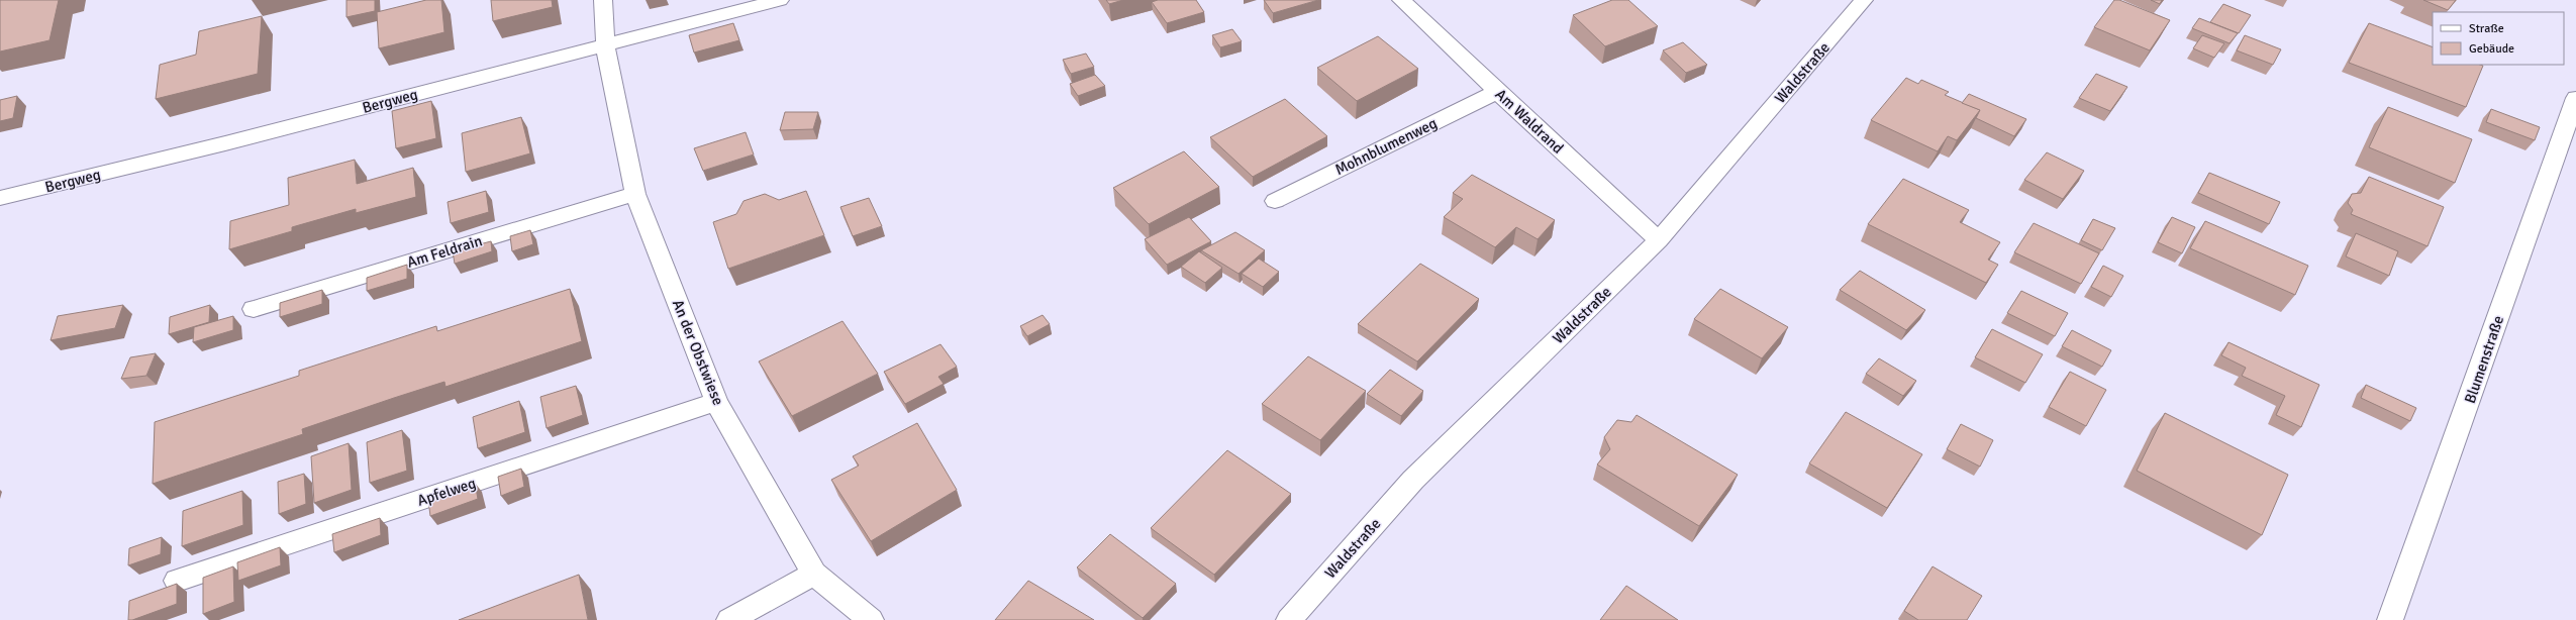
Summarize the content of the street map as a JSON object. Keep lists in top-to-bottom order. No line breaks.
{"streets":{"street":["Waldstraße","Bergweg","Am Waldrand","Mohnblumenweg","Am Feldrain","An der Obstwiese","Blumenstraße","Apfelweg"]},"crossings":[["Waldstraße","Am Waldrand"],["Bergweg","An der Obstwiese"],["Am Waldrand","Mohnblumenweg"],["Am Feldrain","An der Obstwiese"],["An der Obstwiese","Apfelweg"]],"legend":["Straße","Gebäude"]}
